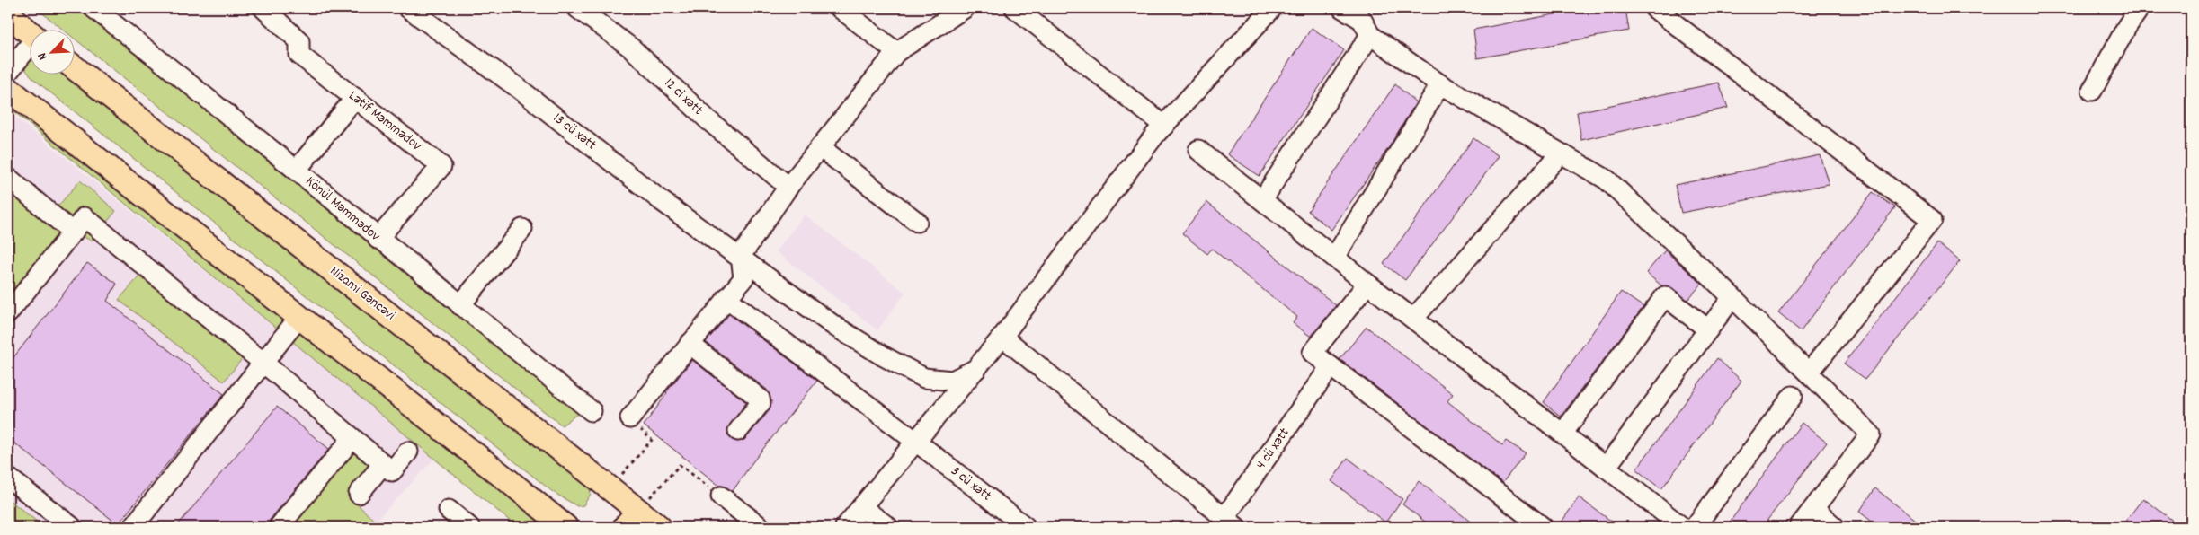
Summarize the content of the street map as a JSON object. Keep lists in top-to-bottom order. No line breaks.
{"streets":{"main road":["Nizami Gəncəvi"],"street":["12 ci xətt","Lətif Məmmədov","13 cü xətt","Könül Məmmədov","4 cü xətt","3 cü xətt"]},"crossings":[["Lətif Məmmədov","Könül Məmmədov"]],"north":"bottom left"}
